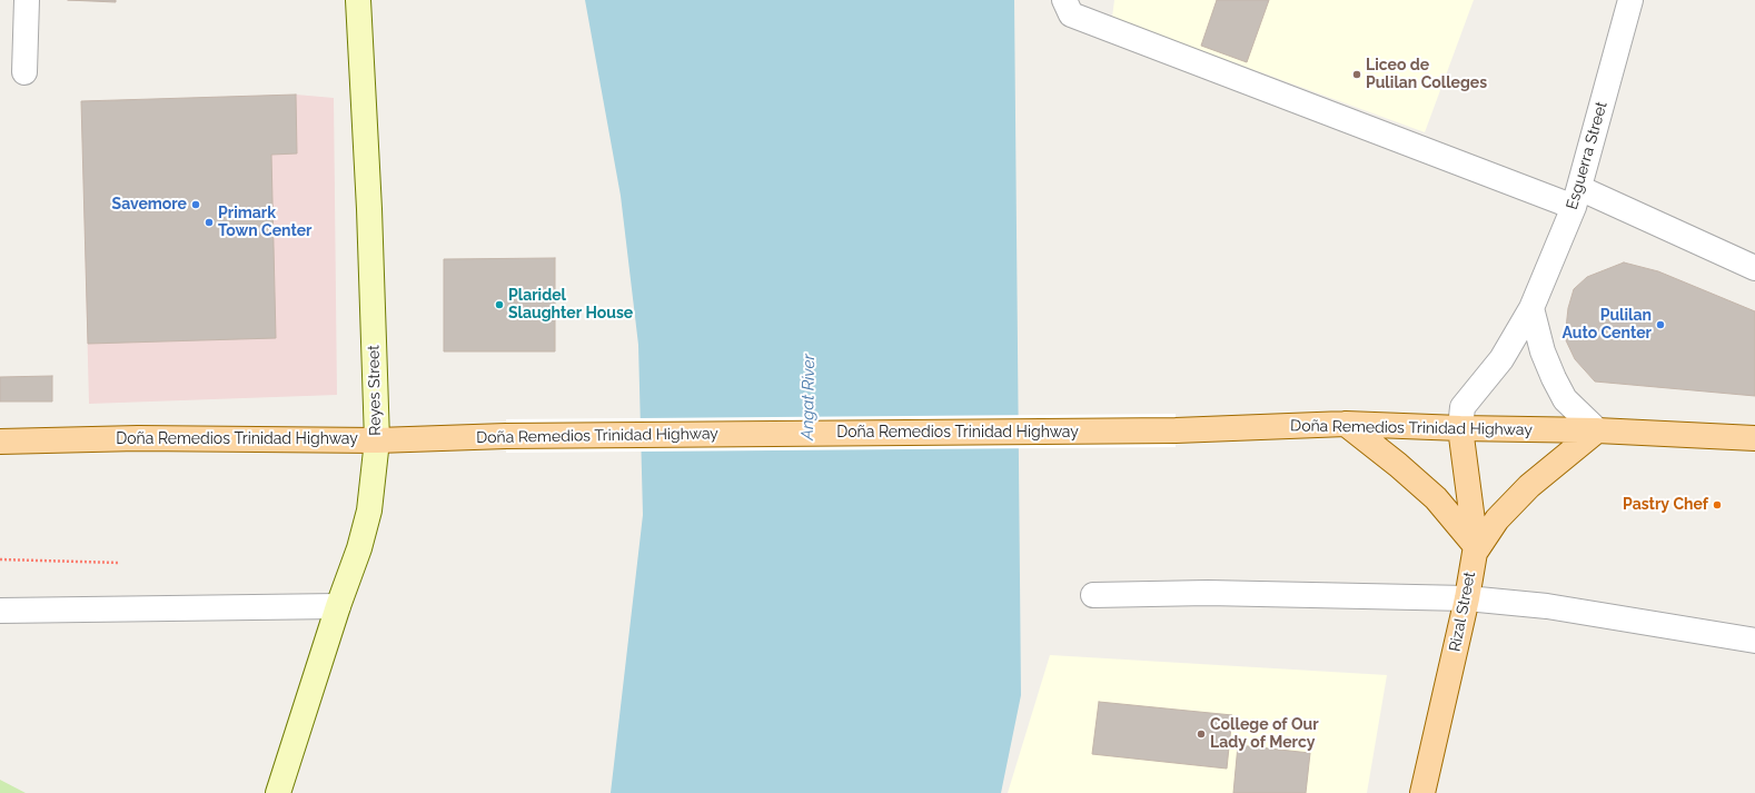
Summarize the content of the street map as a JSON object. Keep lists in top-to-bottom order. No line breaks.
{"streets":{"main road":["Doña Remedios Trinidad Highway","Rizal Street"],"street":["Esguerra Street","Reyes Street"]},"crossings":[["Esguerra Street","Doña Remedios Trinidad Highway"],["Esguerra Street","Rizal Street"],["Reyes Street","Doña Remedios Trinidad Highway"],["Doña Remedios Trinidad Highway","Rizal Street"]],"water":["Angat River"],"places":["Liceo de Pulilan Colleges","Savemore","Primark Town Center","Plaridel Slaughter House","Pulilan Auto Center","Pastry Chef","College of Our Lady of Mercy"]}
